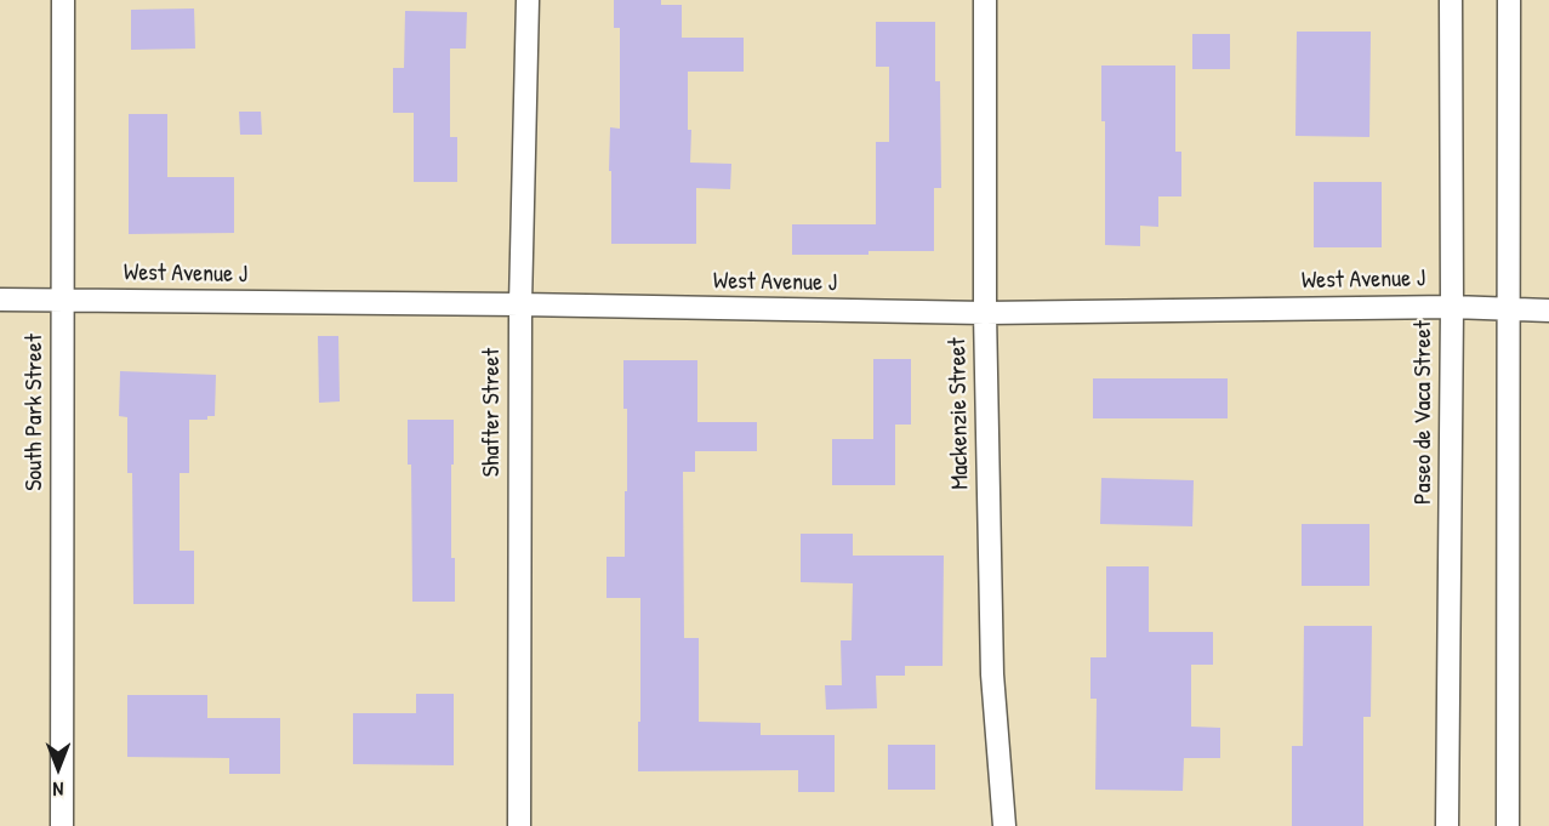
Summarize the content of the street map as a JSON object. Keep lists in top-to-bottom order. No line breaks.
{"streets":{"street":["West Avenue J","South Park Street","Shafter Street","Paseo de Vaca Street","Mackenzie Street"]},"crossings":[["West Avenue J","South Park Street"],["West Avenue J","Shafter Street"],["West Avenue J","Paseo de Vaca Street"],["West Avenue J","Mackenzie Street"]],"north":"bottom"}
